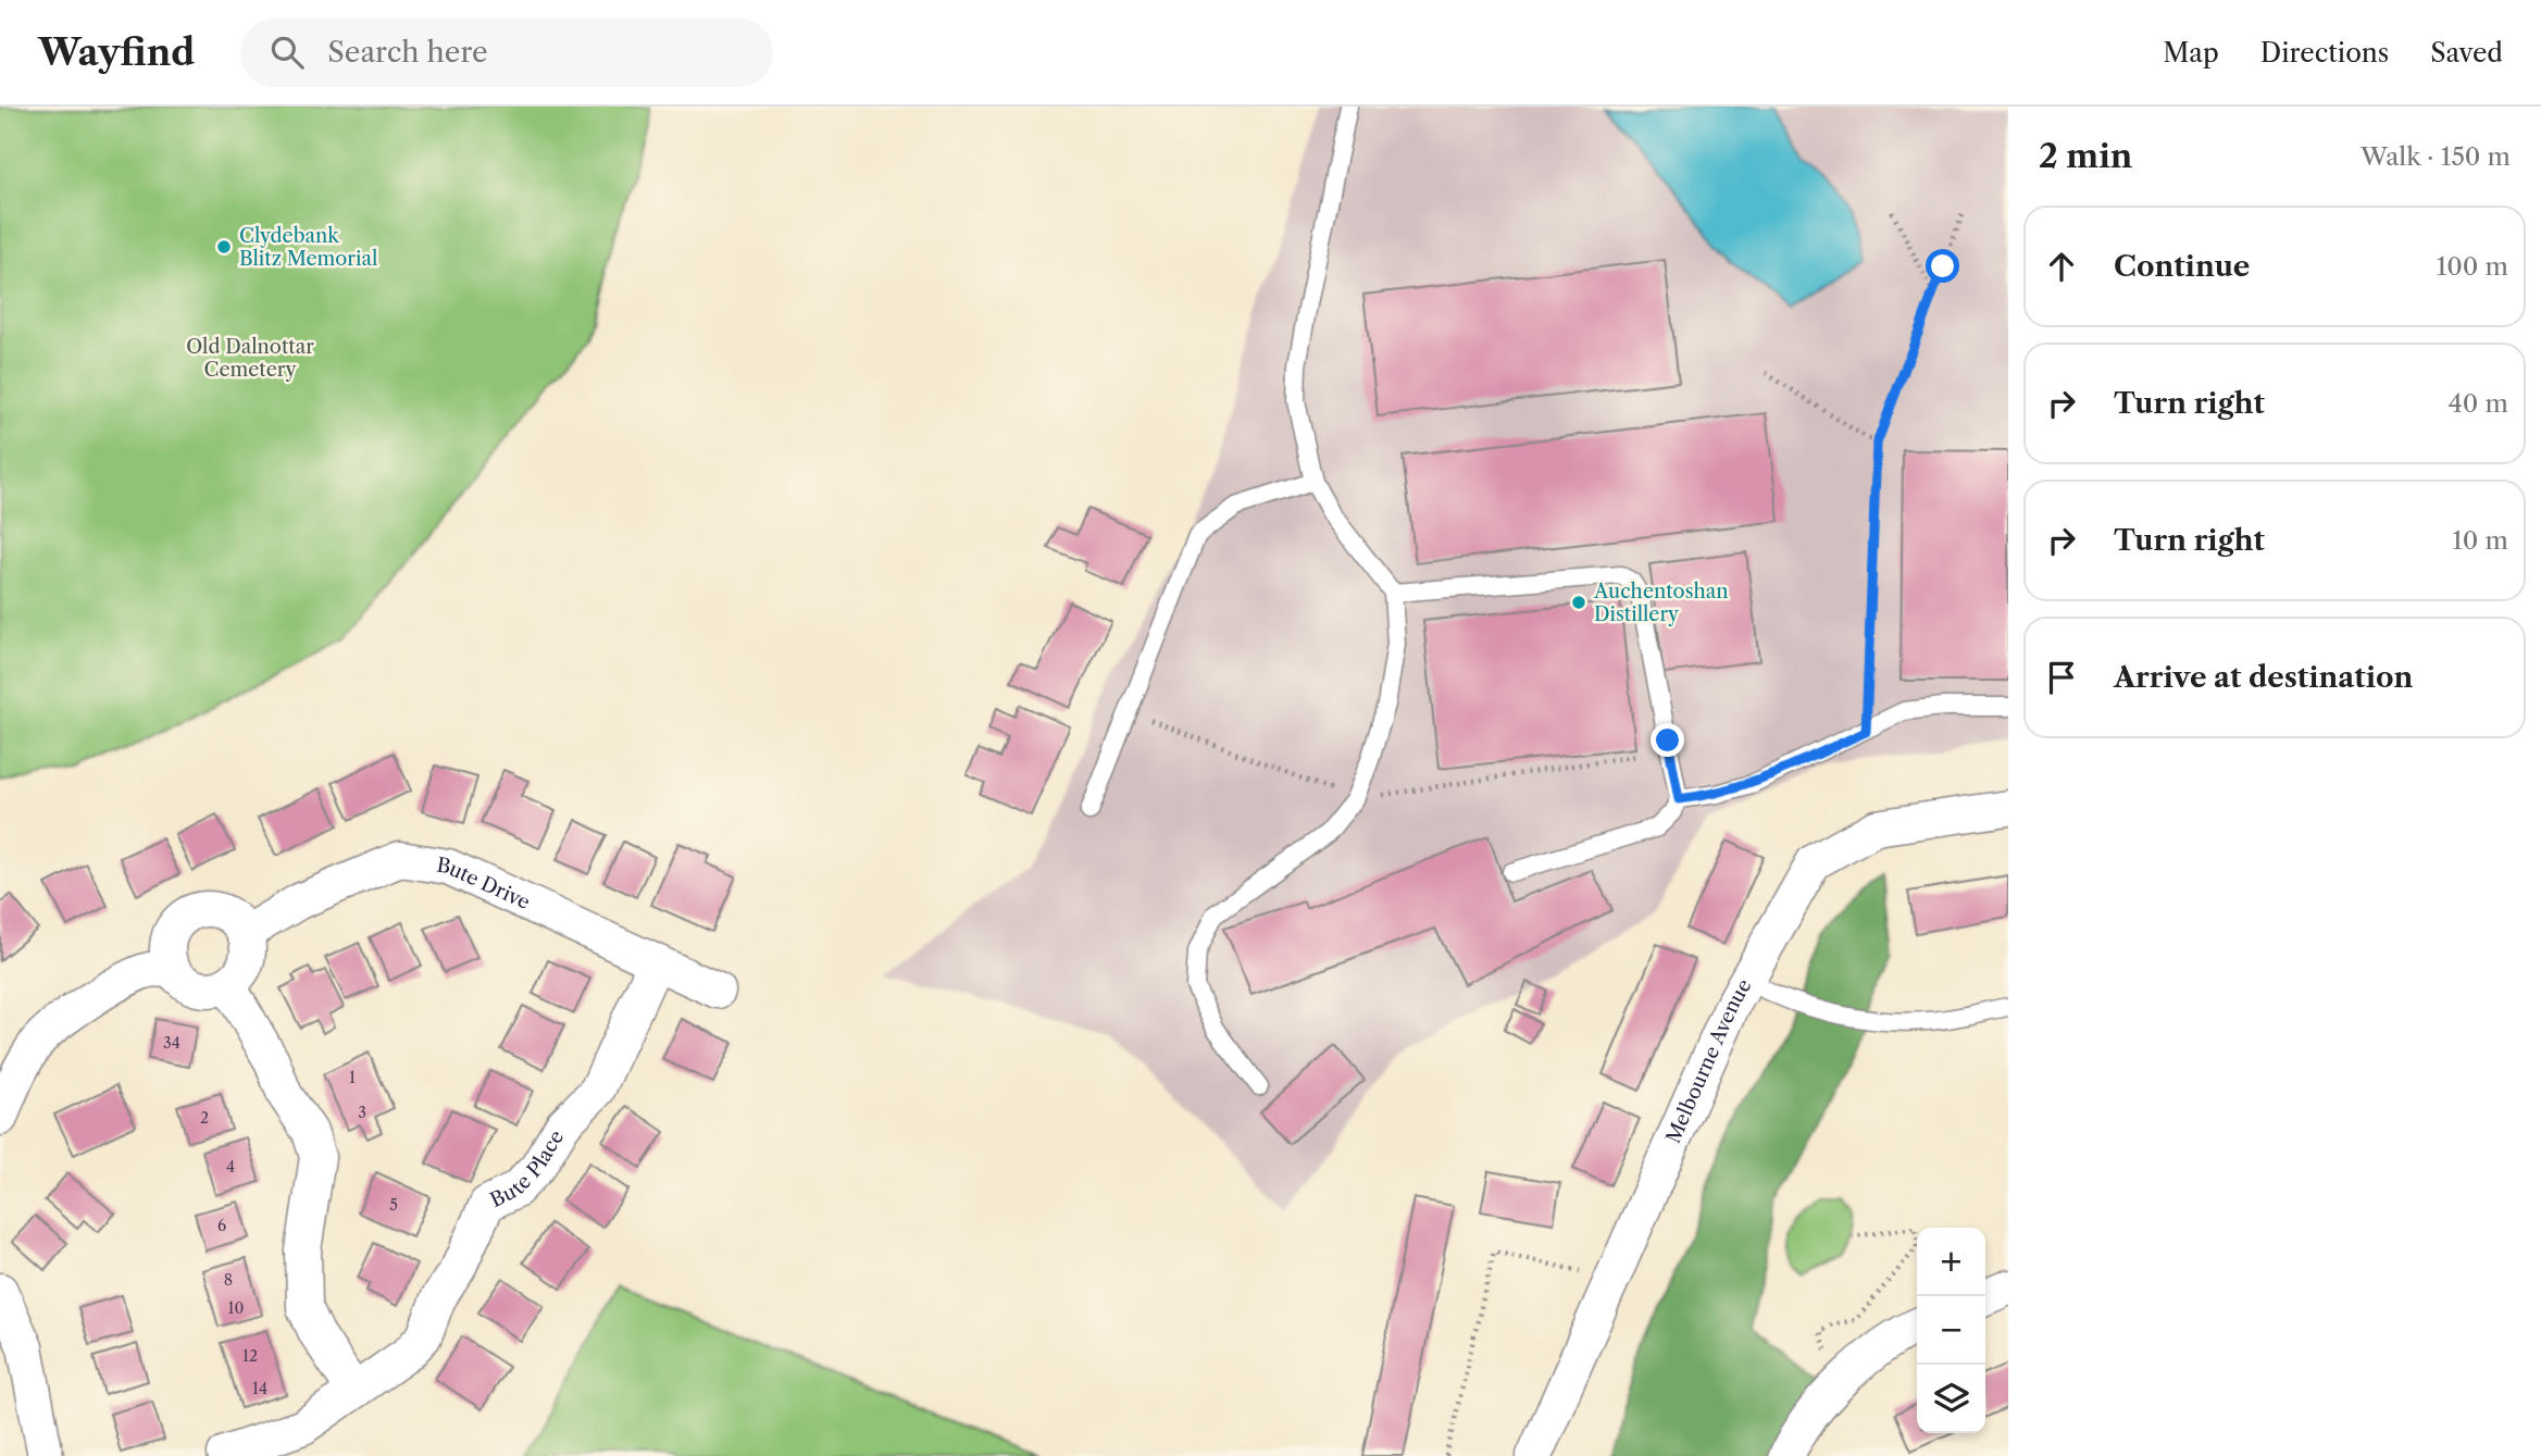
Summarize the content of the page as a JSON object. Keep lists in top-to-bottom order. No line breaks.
{"streets":{"street":["Bute Drive","Melbourne Avenue","Bute Place"]},"crossings":[["Bute Drive","Bute Place"]],"parks":["Old Dalnottar Cemetery"],"places":["Clydebank Blitz Memorial","Auchentoshan Distillery"],"house_numbers":["34","1","3","2","4","5","6","8","10","12","14"],"page":{"header":"Wayfind","search":"Search here","nav":["Map","Directions","Saved"],"heading":["2 min","Walk · 150 m"],"list":[["Continue","100 m"],["Turn right","40 m"],["Turn right","10 m"],"Arrive at destination"],"map_buttons":["+","−"]}}
